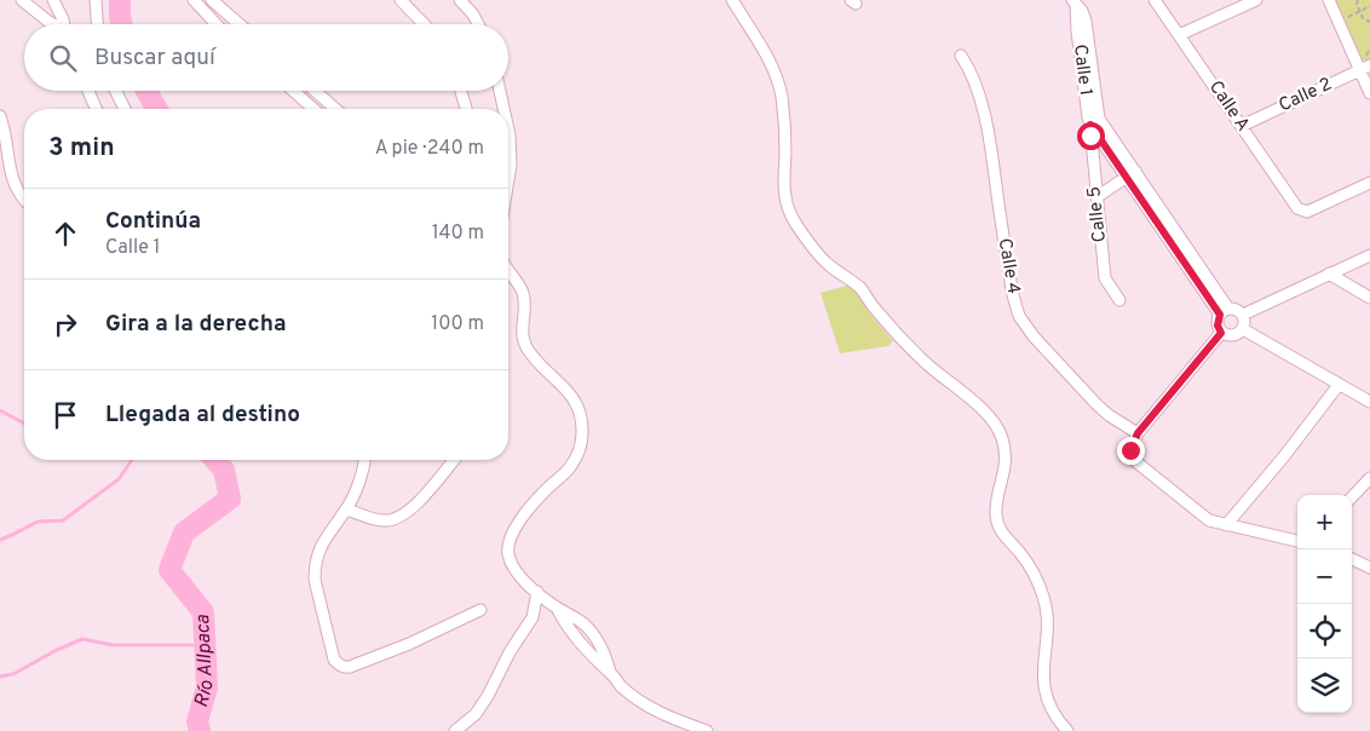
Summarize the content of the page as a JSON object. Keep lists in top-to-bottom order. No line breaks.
{"streets":{"street":["Calle 1","Calle 2","Calle A","Calle 5","Calle 4"]},"crossings":[["Calle 1","Calle 5"],["Calle 2","Calle A"]],"water":["Río Allpaca"],"page":{"search":"Buscar aquí","heading":["3 min","A pie · 240 m"],"list":[["Continúa","Calle 1","140 m"],["Gira a la derecha","100 m"],"Llegada al destino"],"map_buttons":["+","−"]}}
